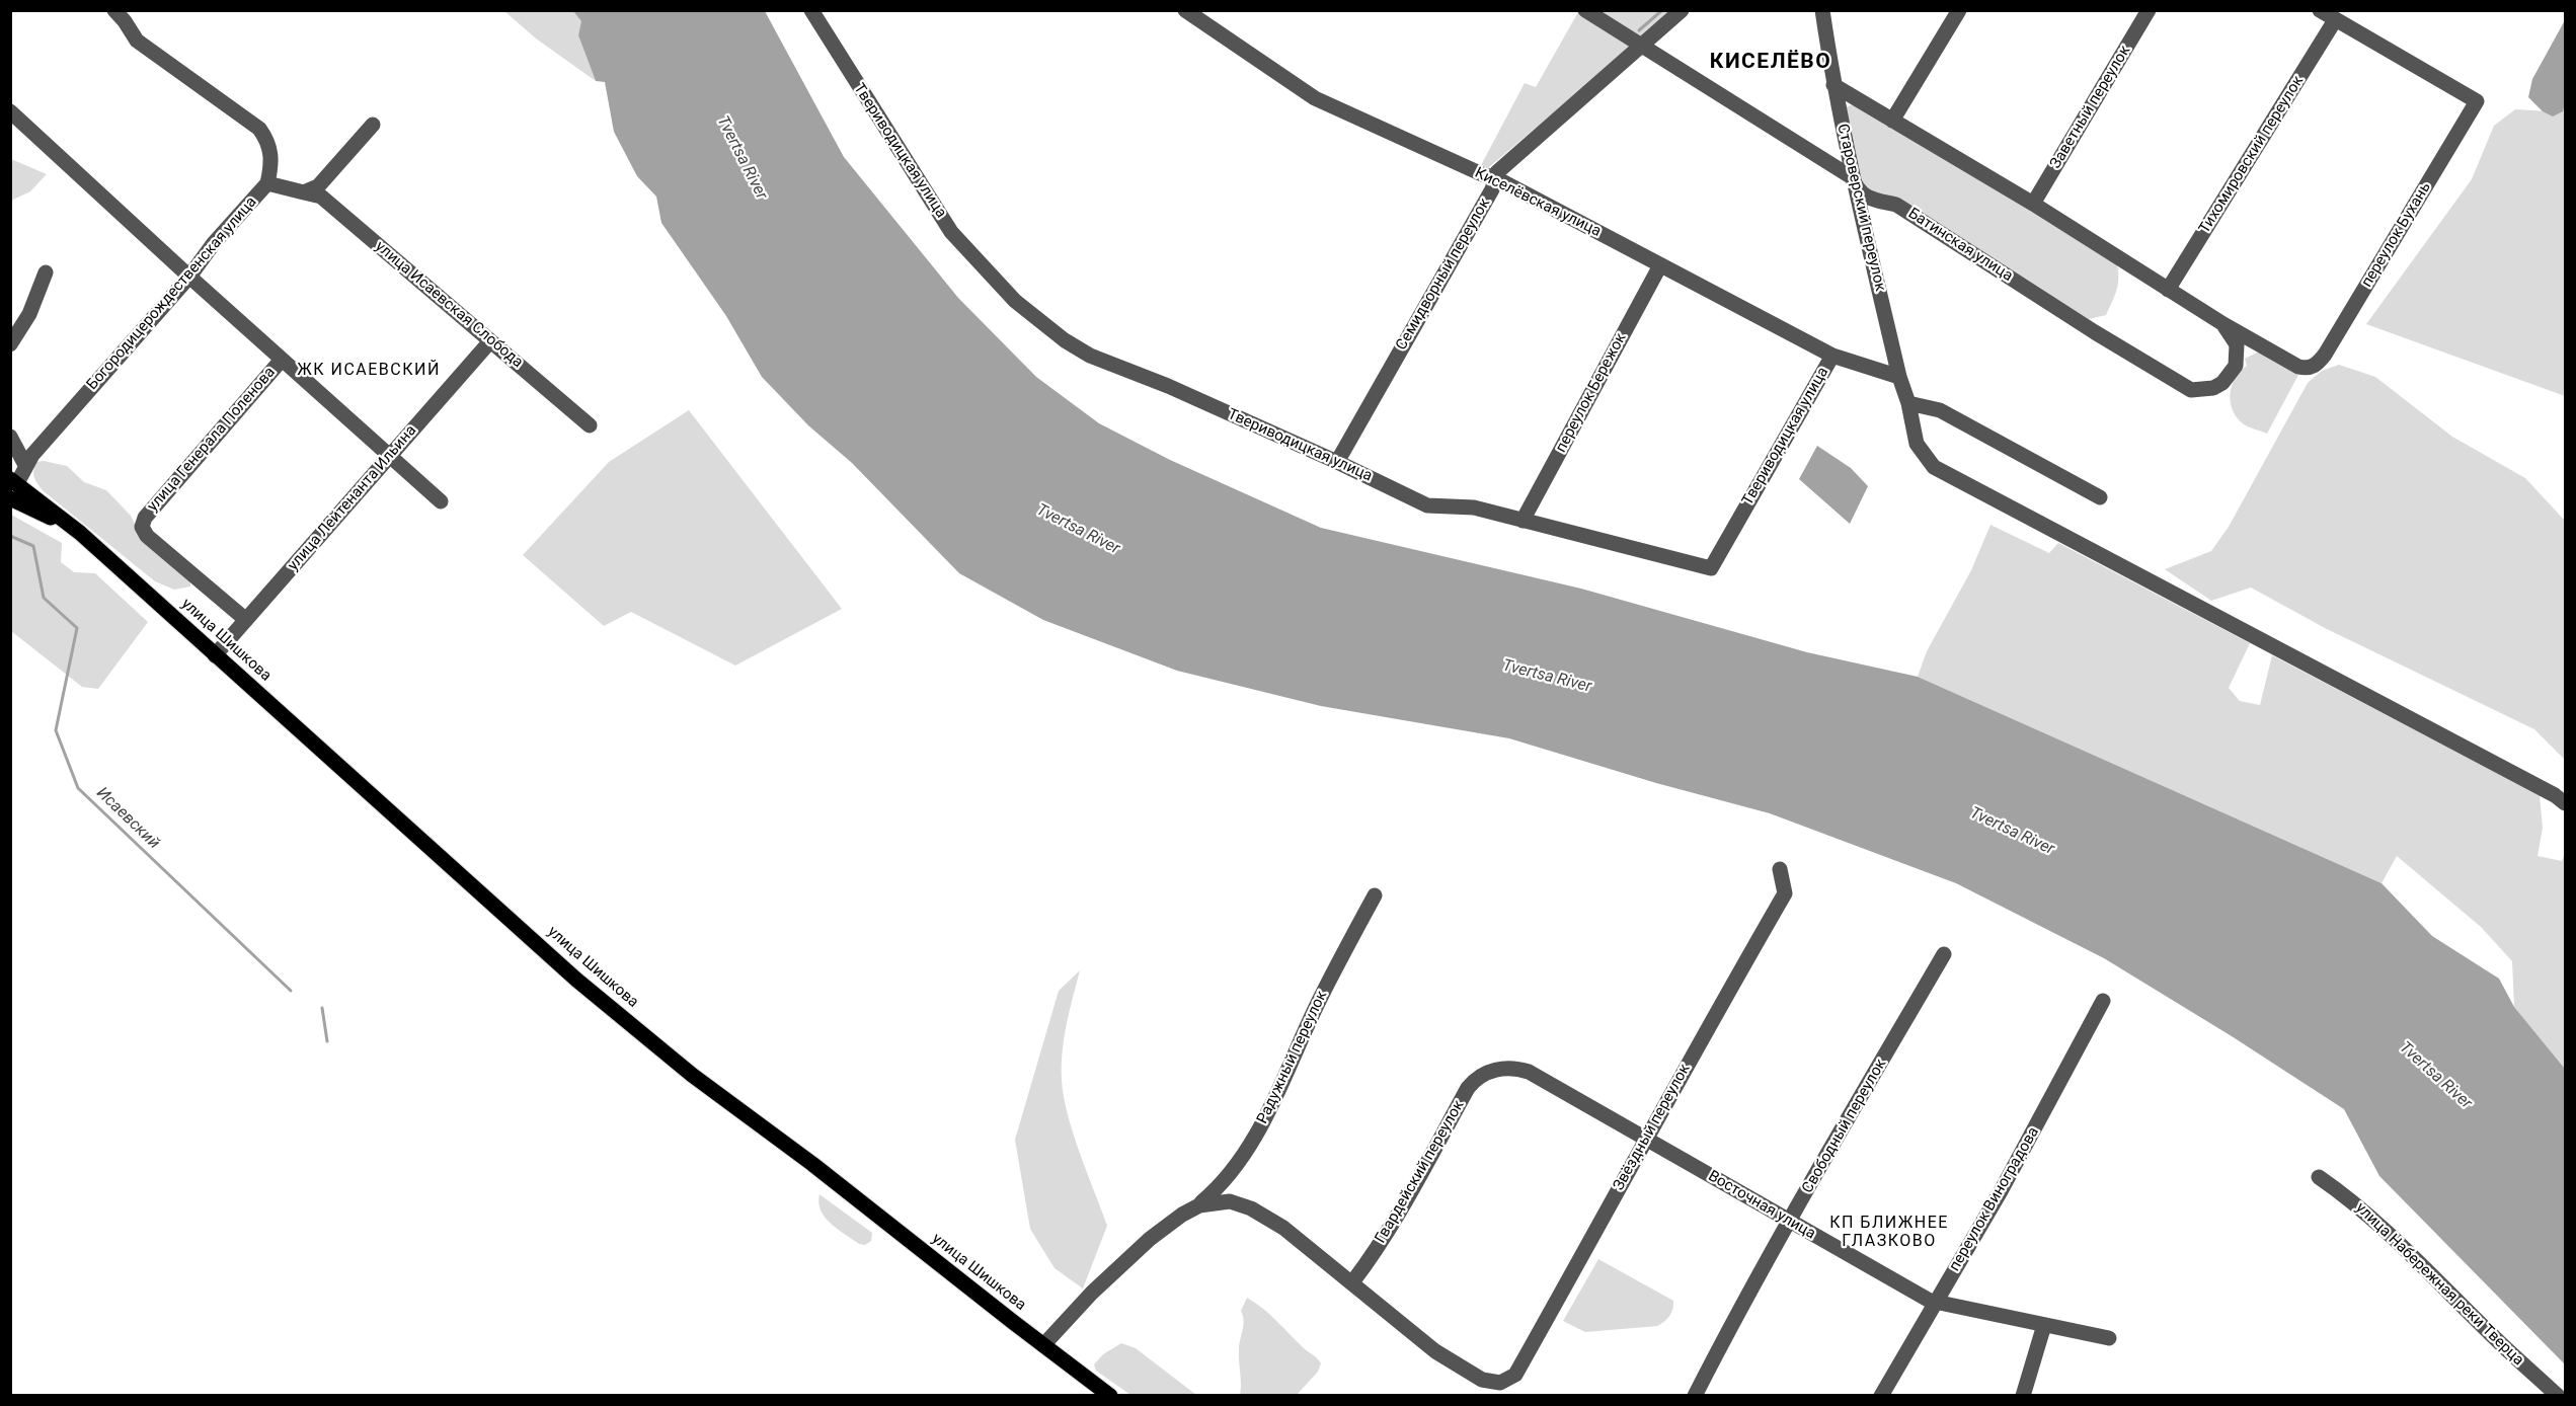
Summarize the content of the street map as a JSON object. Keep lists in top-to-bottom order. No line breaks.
{"streets":{"main road":["улица Шишкова"],"street":["Заветный переулок","Твериводицкая улица","Тихомировский переулок","Киселёвская улица","Староверский переулок","переулок Бухань","Батинская улица","Семидворный переулок","Богородицерождественская улица","улица Исаевская Слобода","переулок Бережок","улица Генерала Поленова","улица Лейтенанта Ильина","Радужный переулок","Свободный переулок","Звёздный переулок","Гвардейский переулок","переулок Виноградова","Восточная улица","улица Набережная реки Тверца"]},"crossings":[["Твериводицкая улица","Киселёвская улица"],["Твериводицкая улица","Семидворный переулок"],["Твериводицкая улица","переулок Бережок"],["Тихомировский переулок","переулок Бухань"],["Киселёвская улица","Староверский переулок"],["Киселёвская улица","Семидворный переулок"],["Киселёвская улица","переулок Бережок"],["Староверский переулок","Батинская улица"],["переулок Бухань","Батинская улица"],["Батинская улица","Семидворный переулок"],["Богородицерождественская улица","улица Исаевская Слобода"],["Богородицерождественская улица","улица Шишкова"],["улица Исаевская Слобода","улица Лейтенанта Ильина"],["улица Генерала Поленова","улица Лейтенанта Ильина"],["улица Лейтенанта Ильина","улица Шишкова"],["улица Шишкова","Радужный переулок"],["Свободный переулок","Восточная улица"],["Звёздный переулок","Гвардейский переулок"],["Звёздный переулок","Восточная улица"],["Гвардейский переулок","Восточная улица"],["переулок Виноградова","Восточная улица"]],"districts":["КИСЕЛЁВО","ЖК ИСАЕВСКИЙ","КП БЛИЖНЕЕ ГЛАЗКОВО"],"water":["Tvertsa River","Исаевский"]}
